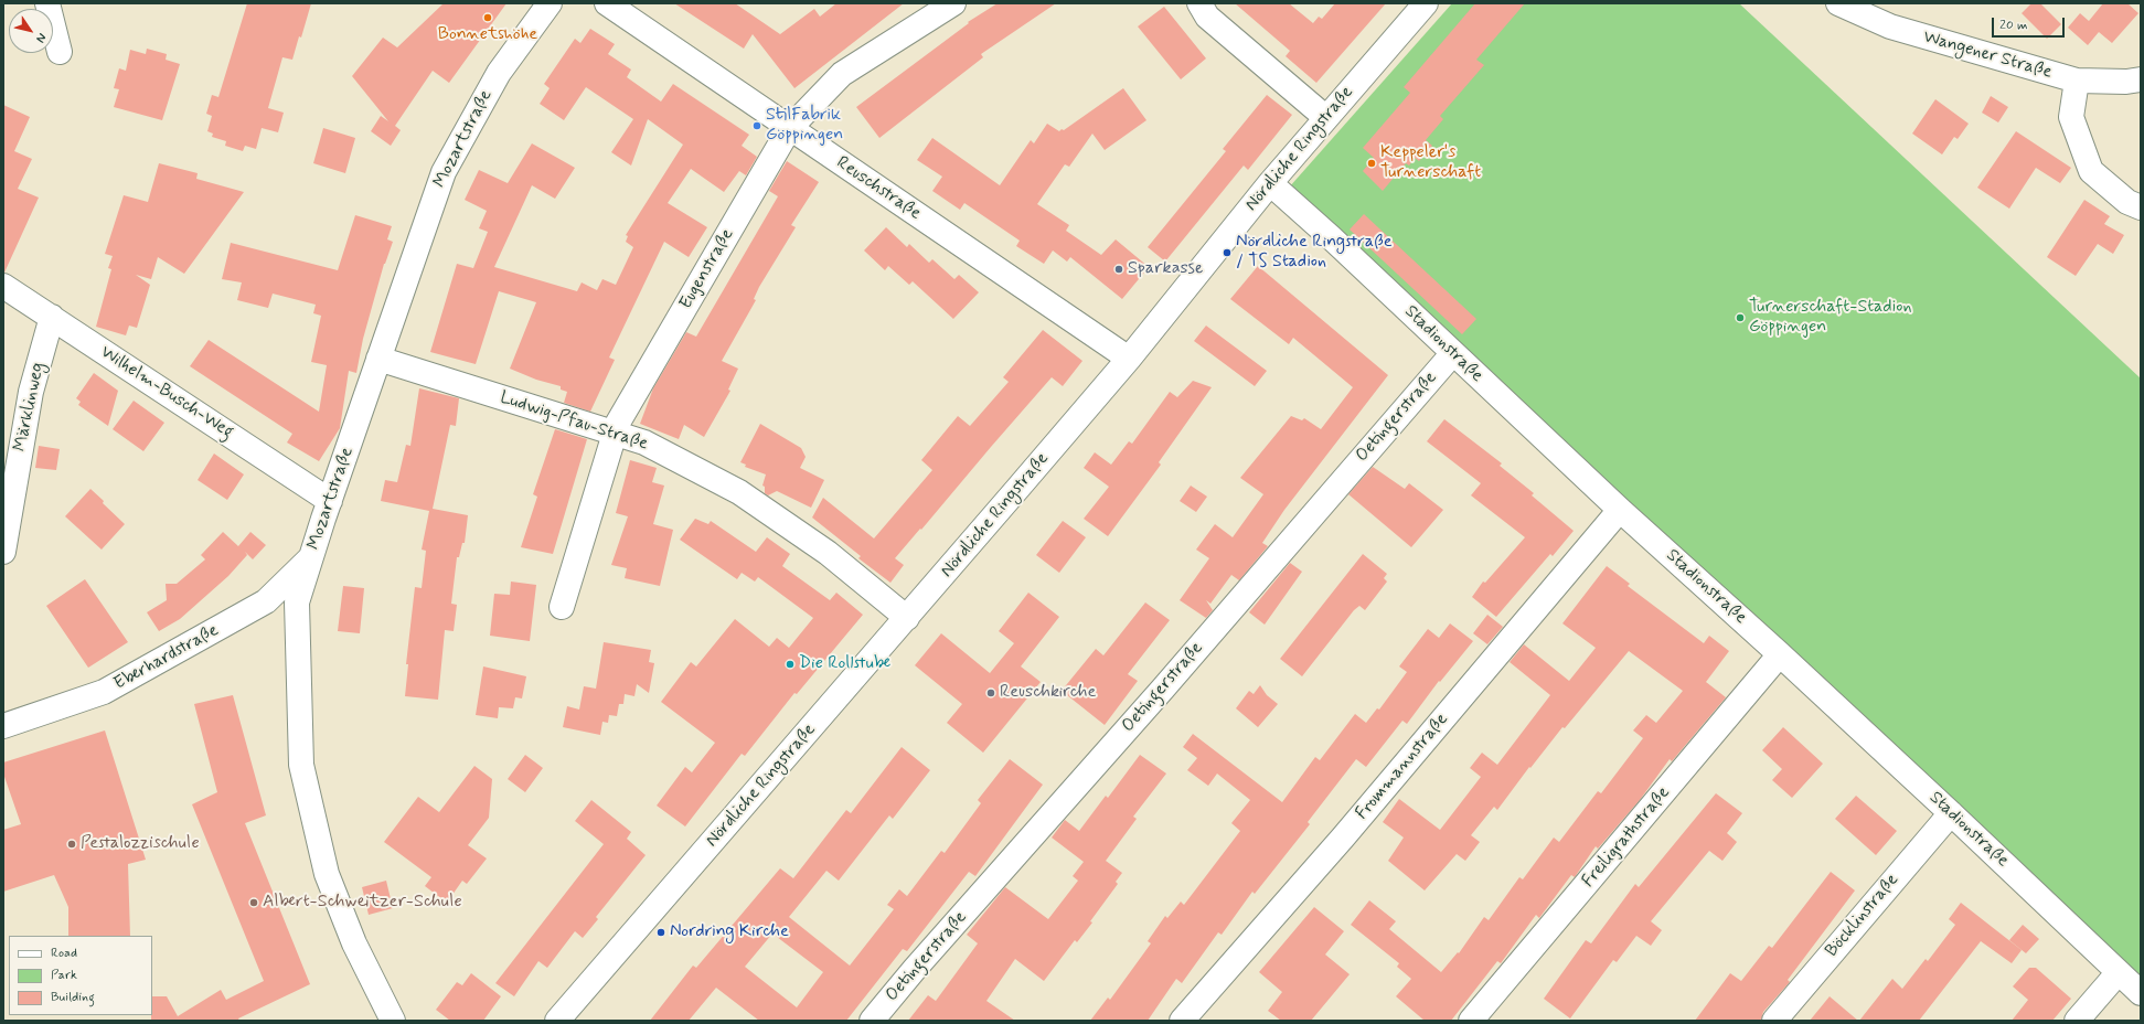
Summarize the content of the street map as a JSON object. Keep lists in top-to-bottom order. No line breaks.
{"streets":{"street":["Wangener Straße","Mozartstraße","Nördliche Ringstraße","Reuschstraße","Eugenstraße","Stadionstraße","Wilhelm-Busch-Weg","Märklinweg","Oetingerstraße","Ludwig-Pfau-Straße","Eberhardstraße","Frommannstraße","Freiligrathstraße","Böcklinstraße"]},"crossings":[["Mozartstraße","Wilhelm-Busch-Weg"],["Mozartstraße","Ludwig-Pfau-Straße"],["Mozartstraße","Eberhardstraße"],["Nördliche Ringstraße","Reuschstraße"],["Nördliche Ringstraße","Stadionstraße"],["Nördliche Ringstraße","Ludwig-Pfau-Straße"],["Reuschstraße","Eugenstraße"],["Eugenstraße","Ludwig-Pfau-Straße"],["Stadionstraße","Oetingerstraße"],["Stadionstraße","Frommannstraße"],["Stadionstraße","Freiligrathstraße"],["Stadionstraße","Böcklinstraße"],["Wilhelm-Busch-Weg","Märklinweg"]],"places":["Bonnetshöhe","StilFabrik Göppingen","Keppeler's Turnerschaft","Nördliche Ringstraße / TS Stadion","Sparkasse","Turnerschaft-Stadion Göppingen","Die Rollstube","Reuschkirche","Pestalozzischule","Albert-Schweitzer-Schule","Nordring Kirche"],"legend":["Road","Park","Building"],"scale_bar":"20 m","north":"bottom right"}
